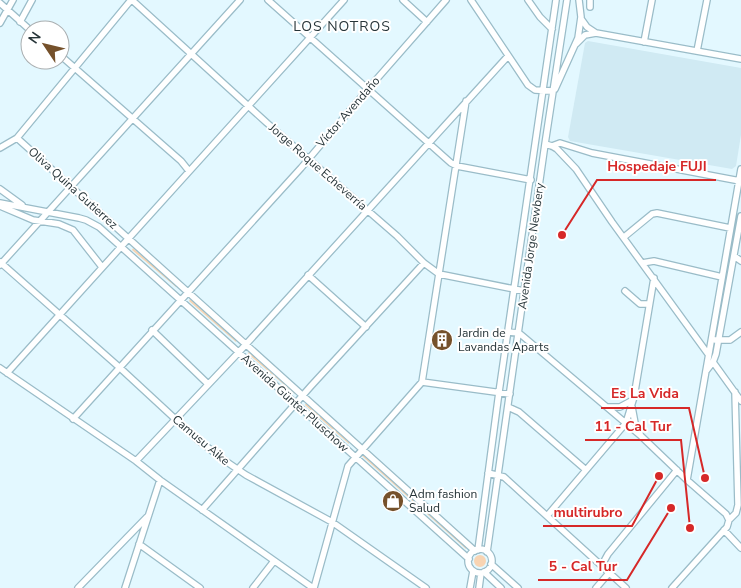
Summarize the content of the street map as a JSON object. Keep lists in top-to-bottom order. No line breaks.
{"streets":{"street":["Víctor Avendaño","Jorge Roque Echeverría","Oliva Quina Gutierrez","Avenida Jorge Newbery","Avenida Günter Pluschow","Camusu Aike"]},"crossings":[["Víctor Avendaño","Jorge Roque Echeverría"],["Víctor Avendaño","Avenida Günter Pluschow"],["Víctor Avendaño","Camusu Aike"],["Jorge Roque Echeverría","Avenida Jorge Newbery"],["Oliva Quina Gutierrez","Avenida Günter Pluschow"],["Avenida Jorge Newbery","Avenida Günter Pluschow"]],"districts":["LOS NOTROS"],"places":{"other":["Hospedaje FUJI","multirubro","Es La Vida","5 - Cal Tur","11 - Cal Tur"],"building":["Jardin de Lavandas Aparts"],"shop":["Adm fashion Salud"]},"north":"top left"}
